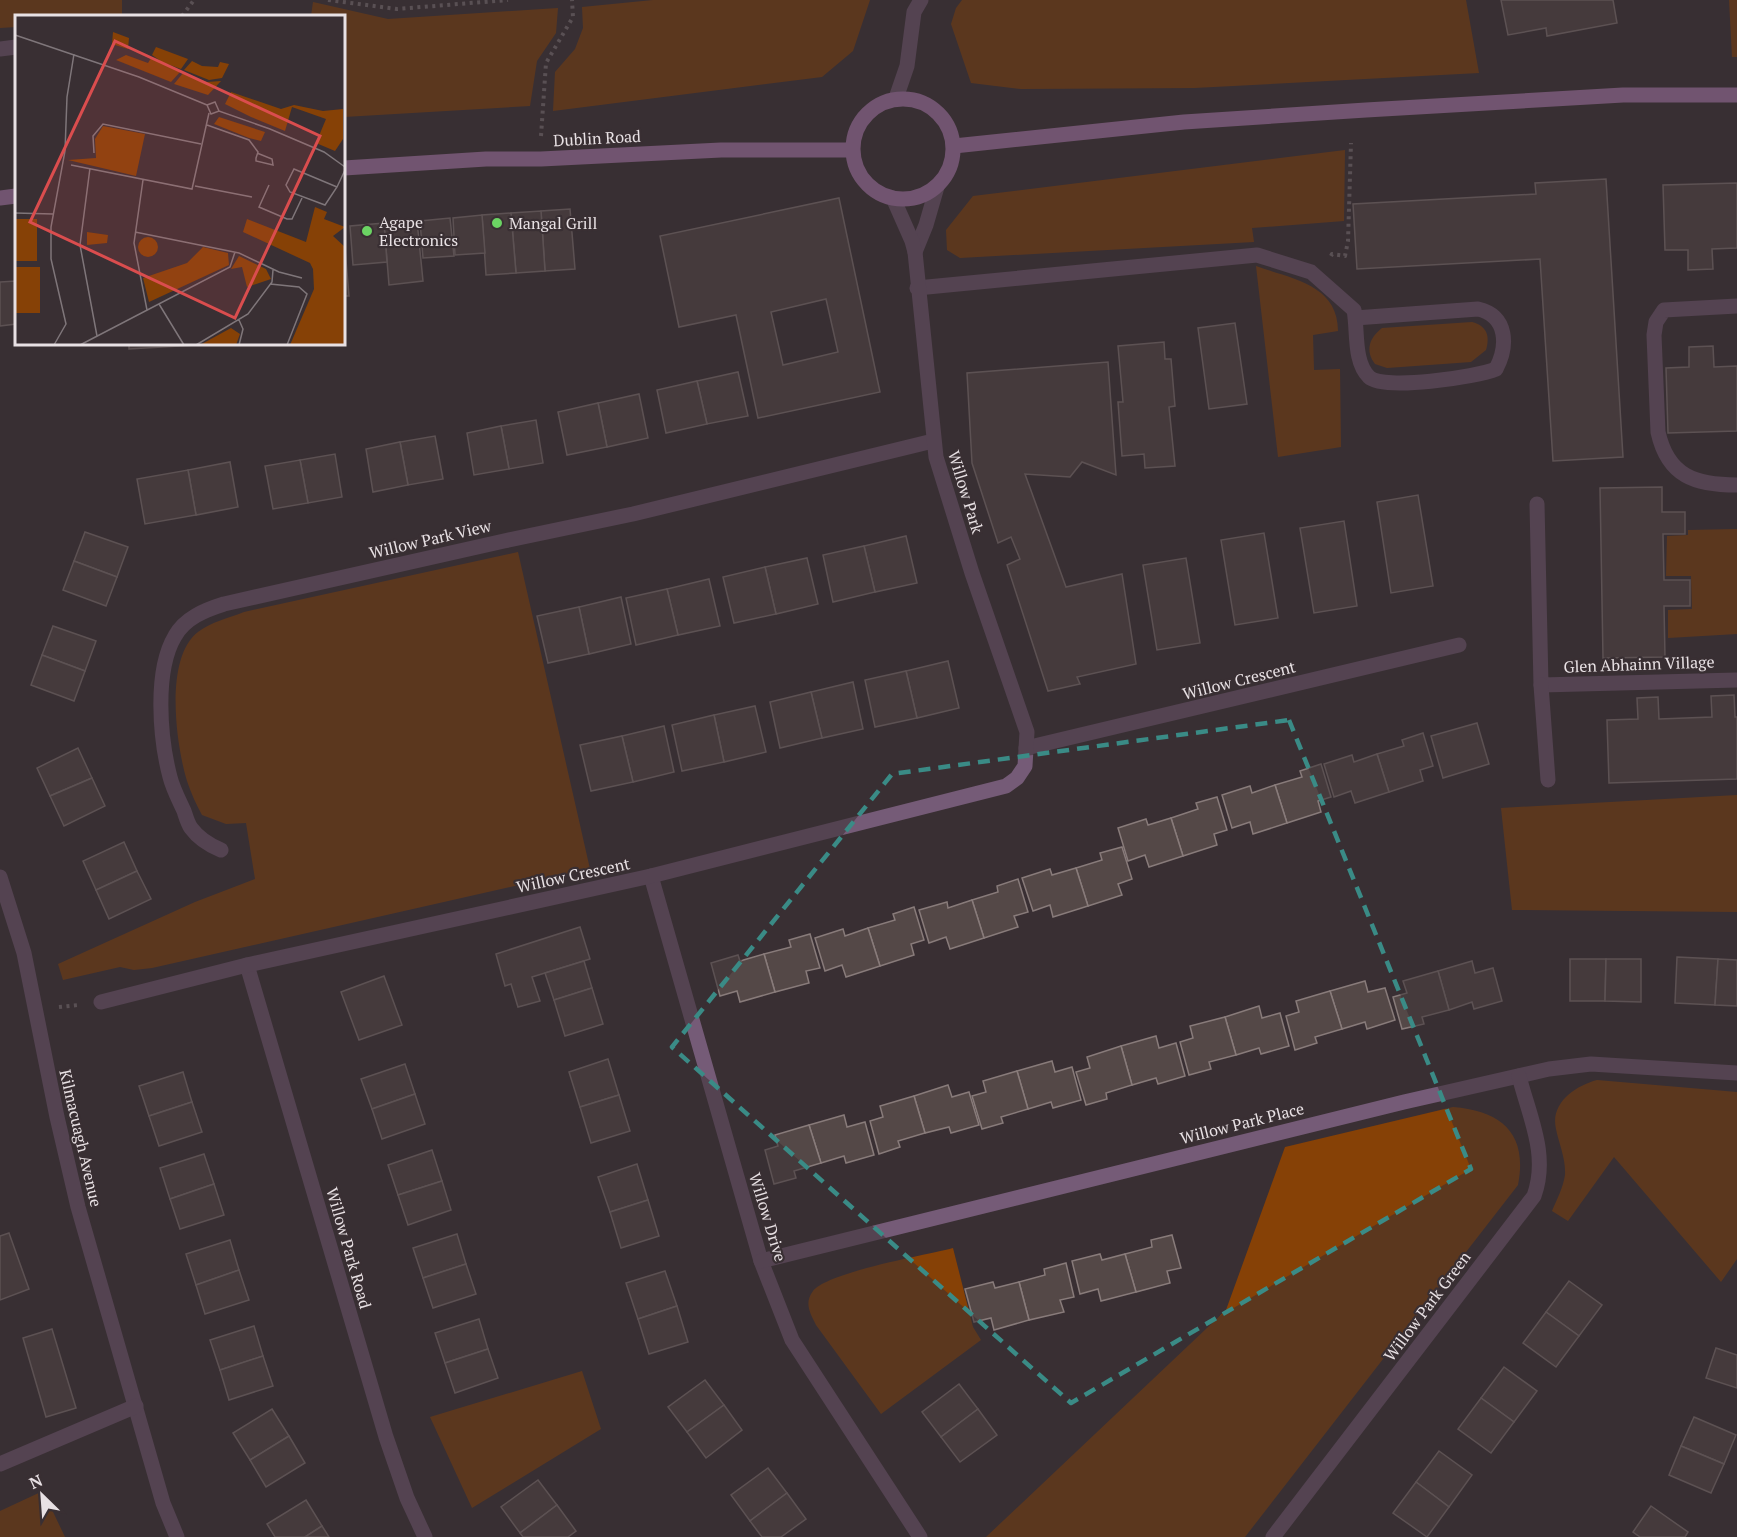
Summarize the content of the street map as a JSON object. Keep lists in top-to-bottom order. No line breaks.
{"streets":{"main road":["Dublin Road"],"street":["Willow Park","Willow Park View","Glen Abhainn Village","Willow Crescent","Willow Park Place","Kilmacuagh Avenue","Willow Drive","Willow Park Road","Willow Park Green"]},"crossings":[["Willow Park","Willow Park View"],["Willow Park","Willow Crescent"],["Willow Crescent","Willow Drive"],["Willow Crescent","Willow Park Road"],["Willow Park Place","Willow Drive"],["Willow Park Place","Willow Park Green"]],"places":["Mangal Grill","Agape Electronics"],"north":"top left"}
